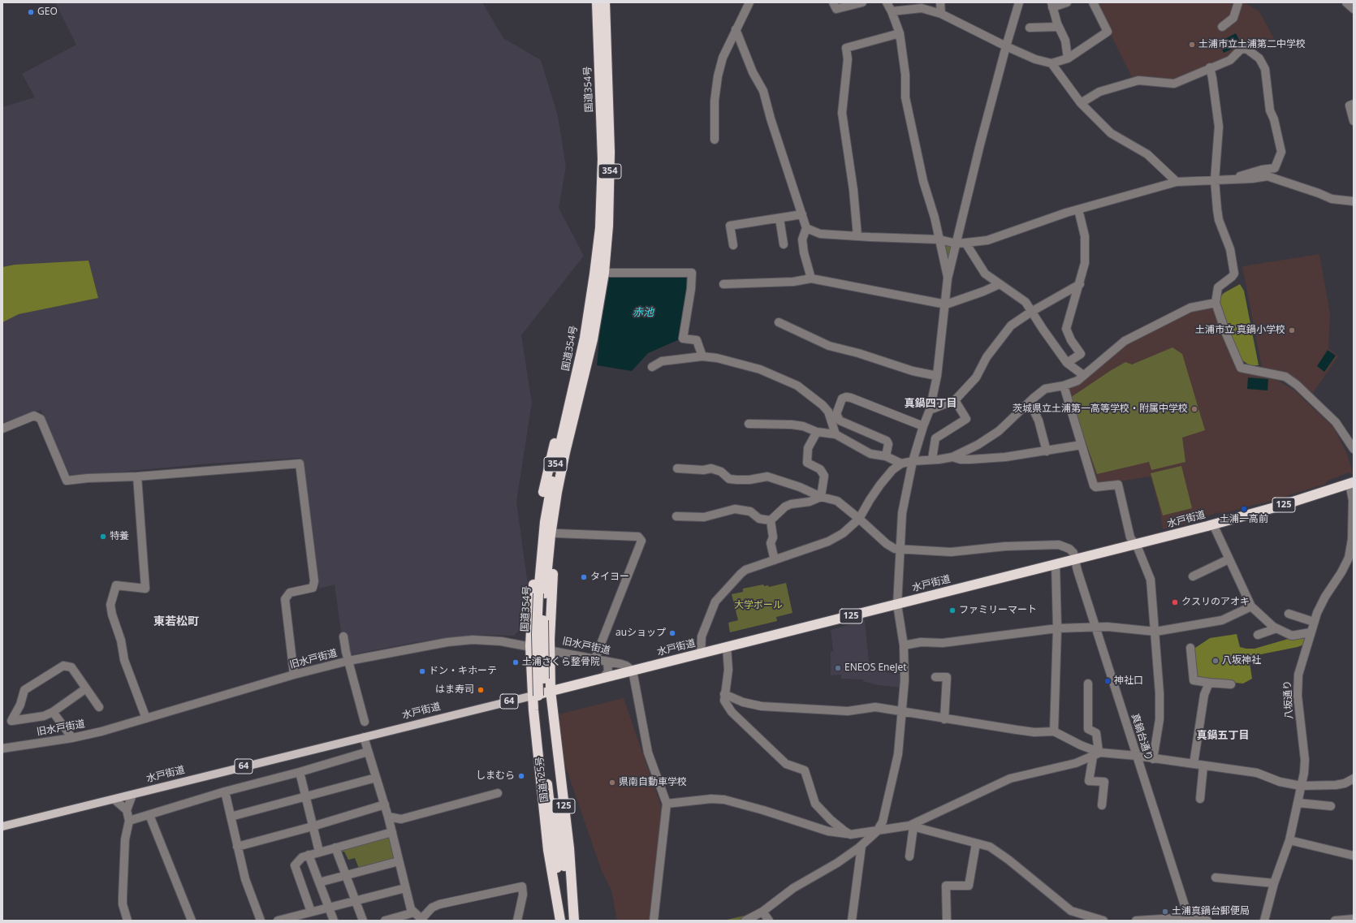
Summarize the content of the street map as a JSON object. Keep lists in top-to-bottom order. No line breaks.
{"streets":{"highway":["国道354号","354","125","水戸街道","国道125号"],"main road":["64"],"street":["旧水戸街道","八坂通り","真鍋台通り"]},"crossings":[["国道354号","125"],["国道354号","水戸街道"],["国道354号","国道125号"],["125","水戸街道"],["125","国道125号"],["水戸街道","旧水戸街道"],["水戸街道","八坂通り"],["水戸街道","真鍋台通り"],["水戸街道","国道125号"]],"districts":["真鍋四丁目","東若松町","真鍋五丁目"],"water":["赤池"],"parks":["大学ボール"],"places":["GEO","土浦市立土浦第二中学校","土浦市立 真鍋小学校","茨城県立土浦第一高等学校・附属中学校","土浦一高前","特養","タイヨー","クスリのアオキ","ファミリーマート","auショップ","八坂神社","土浦さくら整骨院","ENEOS EneJet","ドン・キホーテ","神社口","はま寿司","しまむら","県南自動車学校","土浦真鍋台郵便局"]}
